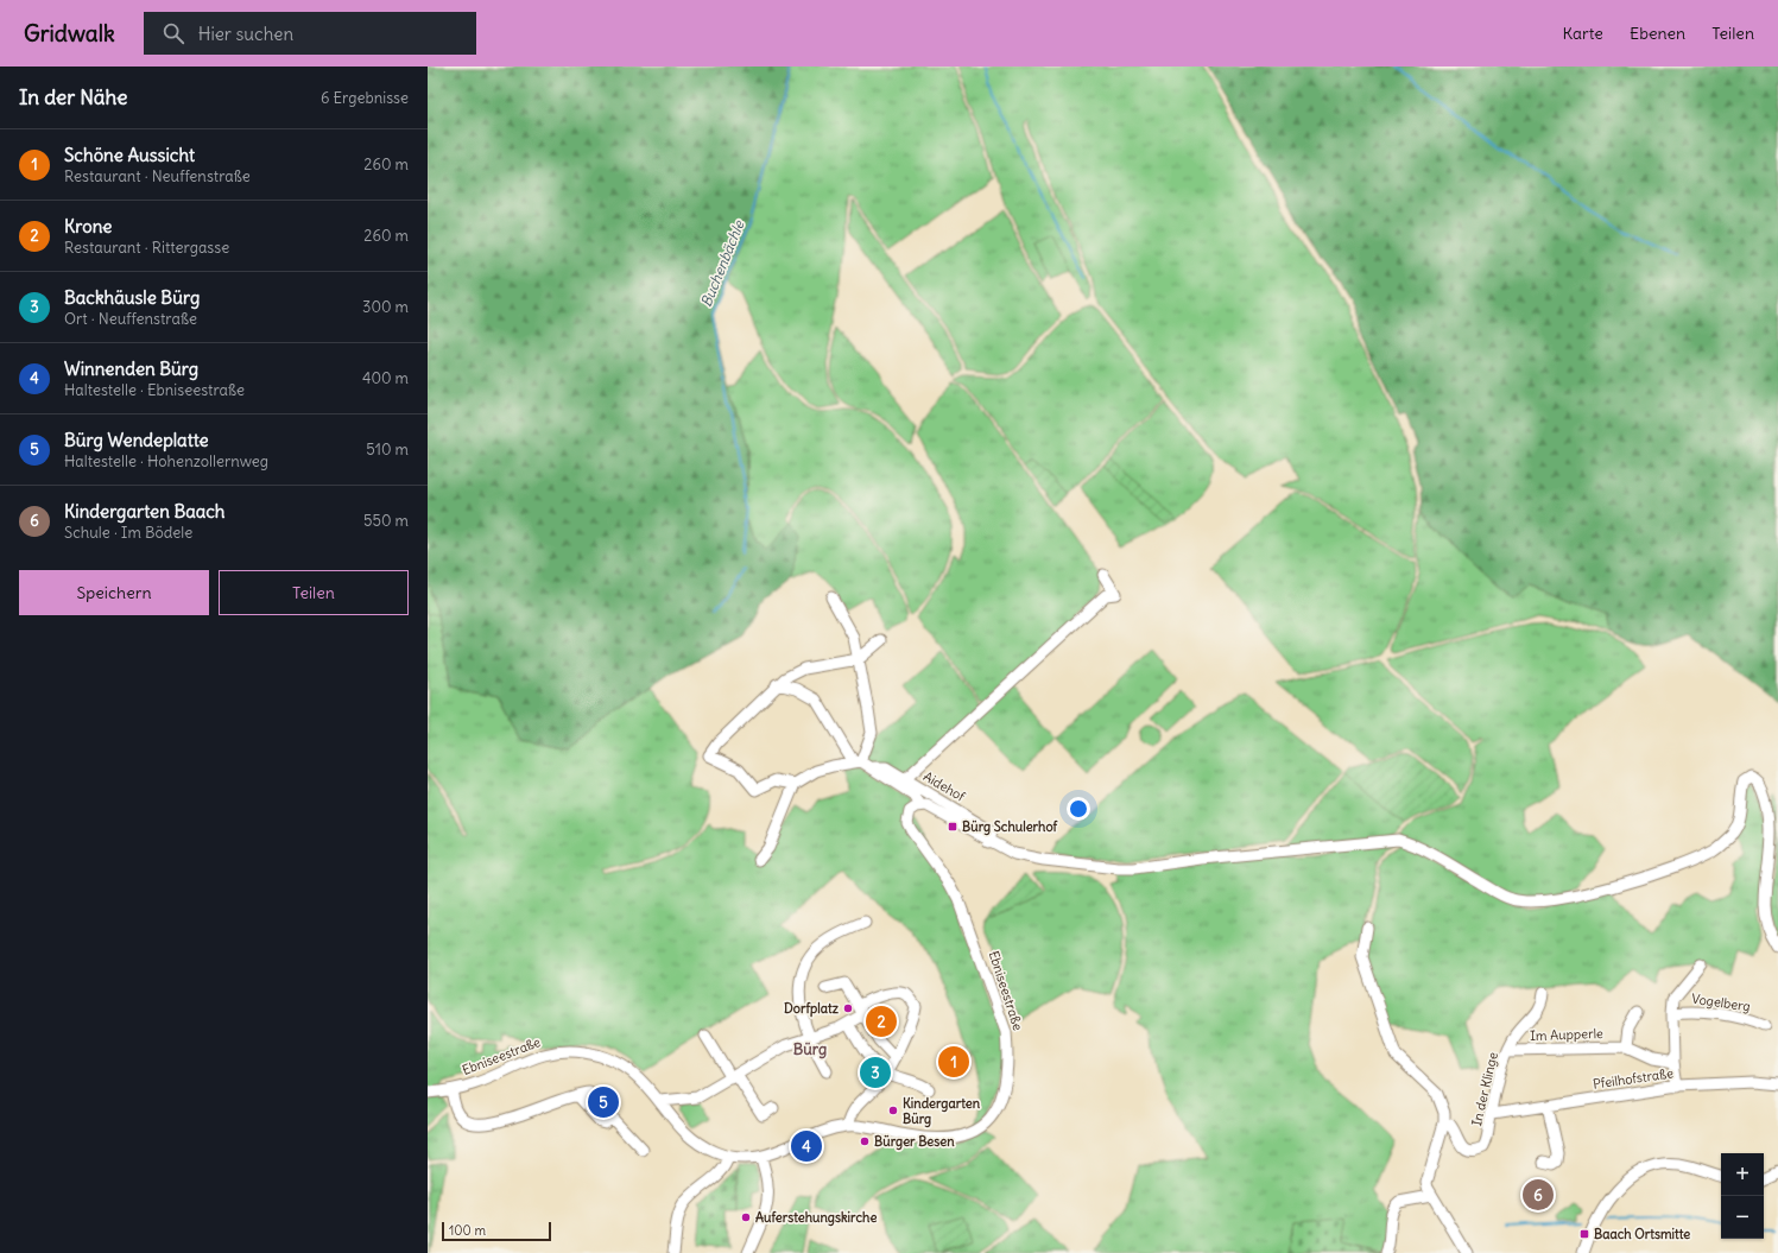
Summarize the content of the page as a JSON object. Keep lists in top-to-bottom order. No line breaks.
{"streets":{"street":["Aidehof","Ebniseestraße","Vogelberg","Im Aupperle","Pfeilhofstraße","In der Klinge"]},"crossings":[["Vogelberg","Im Aupperle"],["Vogelberg","Pfeilhofstraße"],["Im Aupperle","In der Klinge"],["Pfeilhofstraße","In der Klinge"]],"districts":["Bürg"],"water":["Buchenbächle"],"places":{"transit":["Bürg Schulerhof","Baach Ortsmitte"],"other":["Dorfplatz","Kindergarten Bürg","Bürger Besen","Auferstehungskirche"]},"scale_bar":"100 m","page":{"header":"Gridwalk","search":"Hier suchen","nav":["Karte","Ebenen","Teilen"],"heading":["In der Nähe","6 Ergebnisse"],"list":[{"mark":"1","name":"Schöne Aussicht","note":"Restaurant · Neuffenstraße","value":"260 m"},{"mark":"2","name":"Krone","note":"Restaurant · Rittergasse","value":"260 m"},{"mark":"3","name":"Backhäusle Bürg","note":"Ort · Neuffenstraße","value":"300 m"},{"mark":"4","name":"Winnenden Bürg","note":"Haltestelle · Ebniseestraße","value":"400 m"},{"mark":"5","name":"Bürg Wendeplatte","note":"Haltestelle · Hohenzollernweg","value":"510 m"},{"mark":"6","name":"Kindergarten Baach","note":"Schule · Im Bödele","value":"550 m"}],"buttons":["Speichern","Teilen"],"pins":["2","1","3","5","4","6"],"map_buttons":["+","−"],"scale":"100 m"}}
